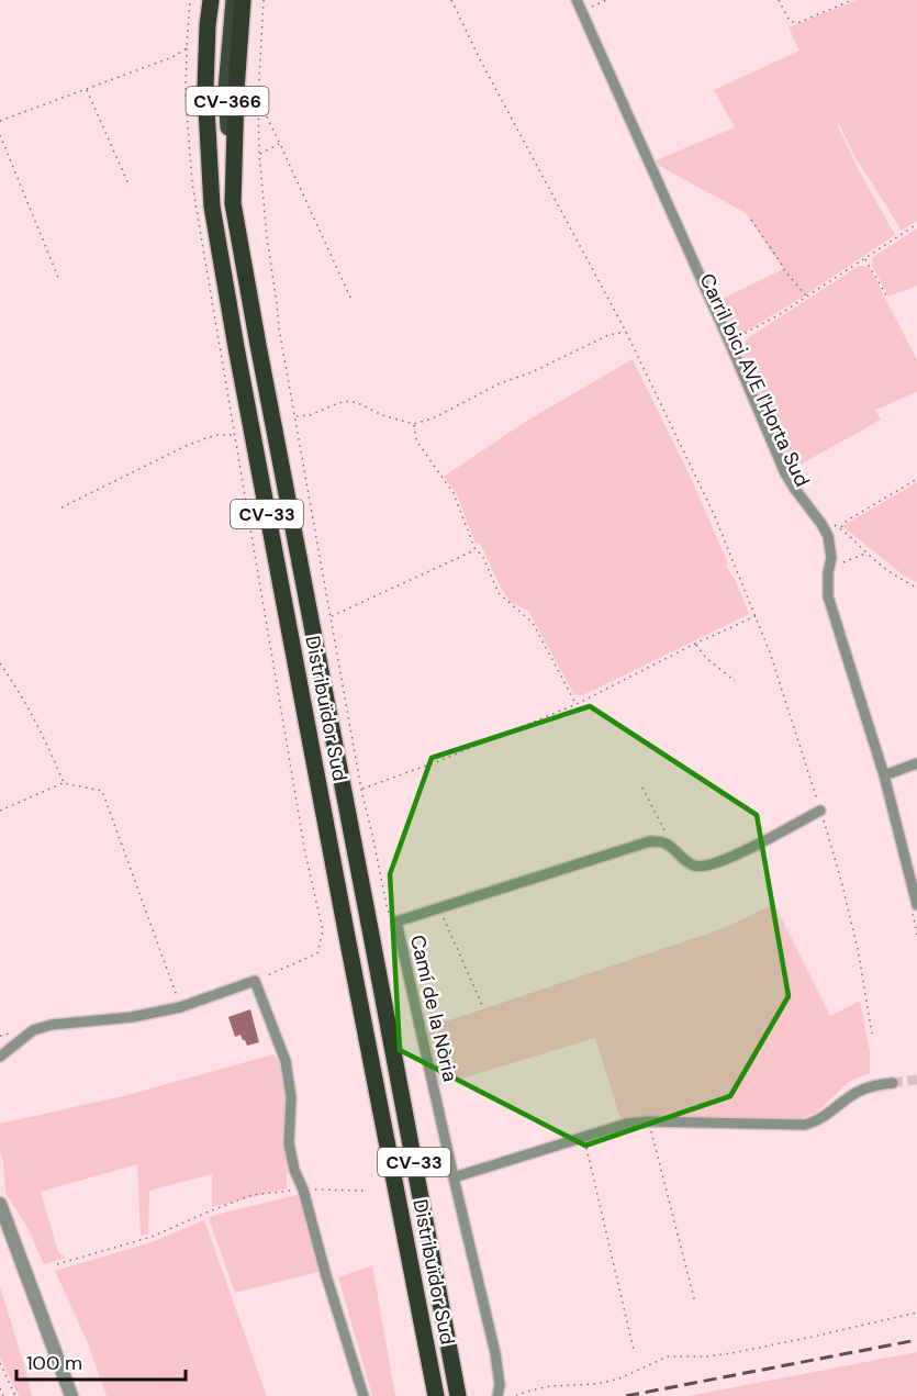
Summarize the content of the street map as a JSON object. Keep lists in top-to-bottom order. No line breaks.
{"streets":{"highway":["CV-33","Distribuïdor Sud"],"main road":["CV-366"],"street":["Camí de la Nòria"]},"crossings":[["CV-366","CV-33"],["CV-366","Distribuïdor Sud"],["CV-33","Distribuïdor Sud"]],"scale_bar":"100 m"}
